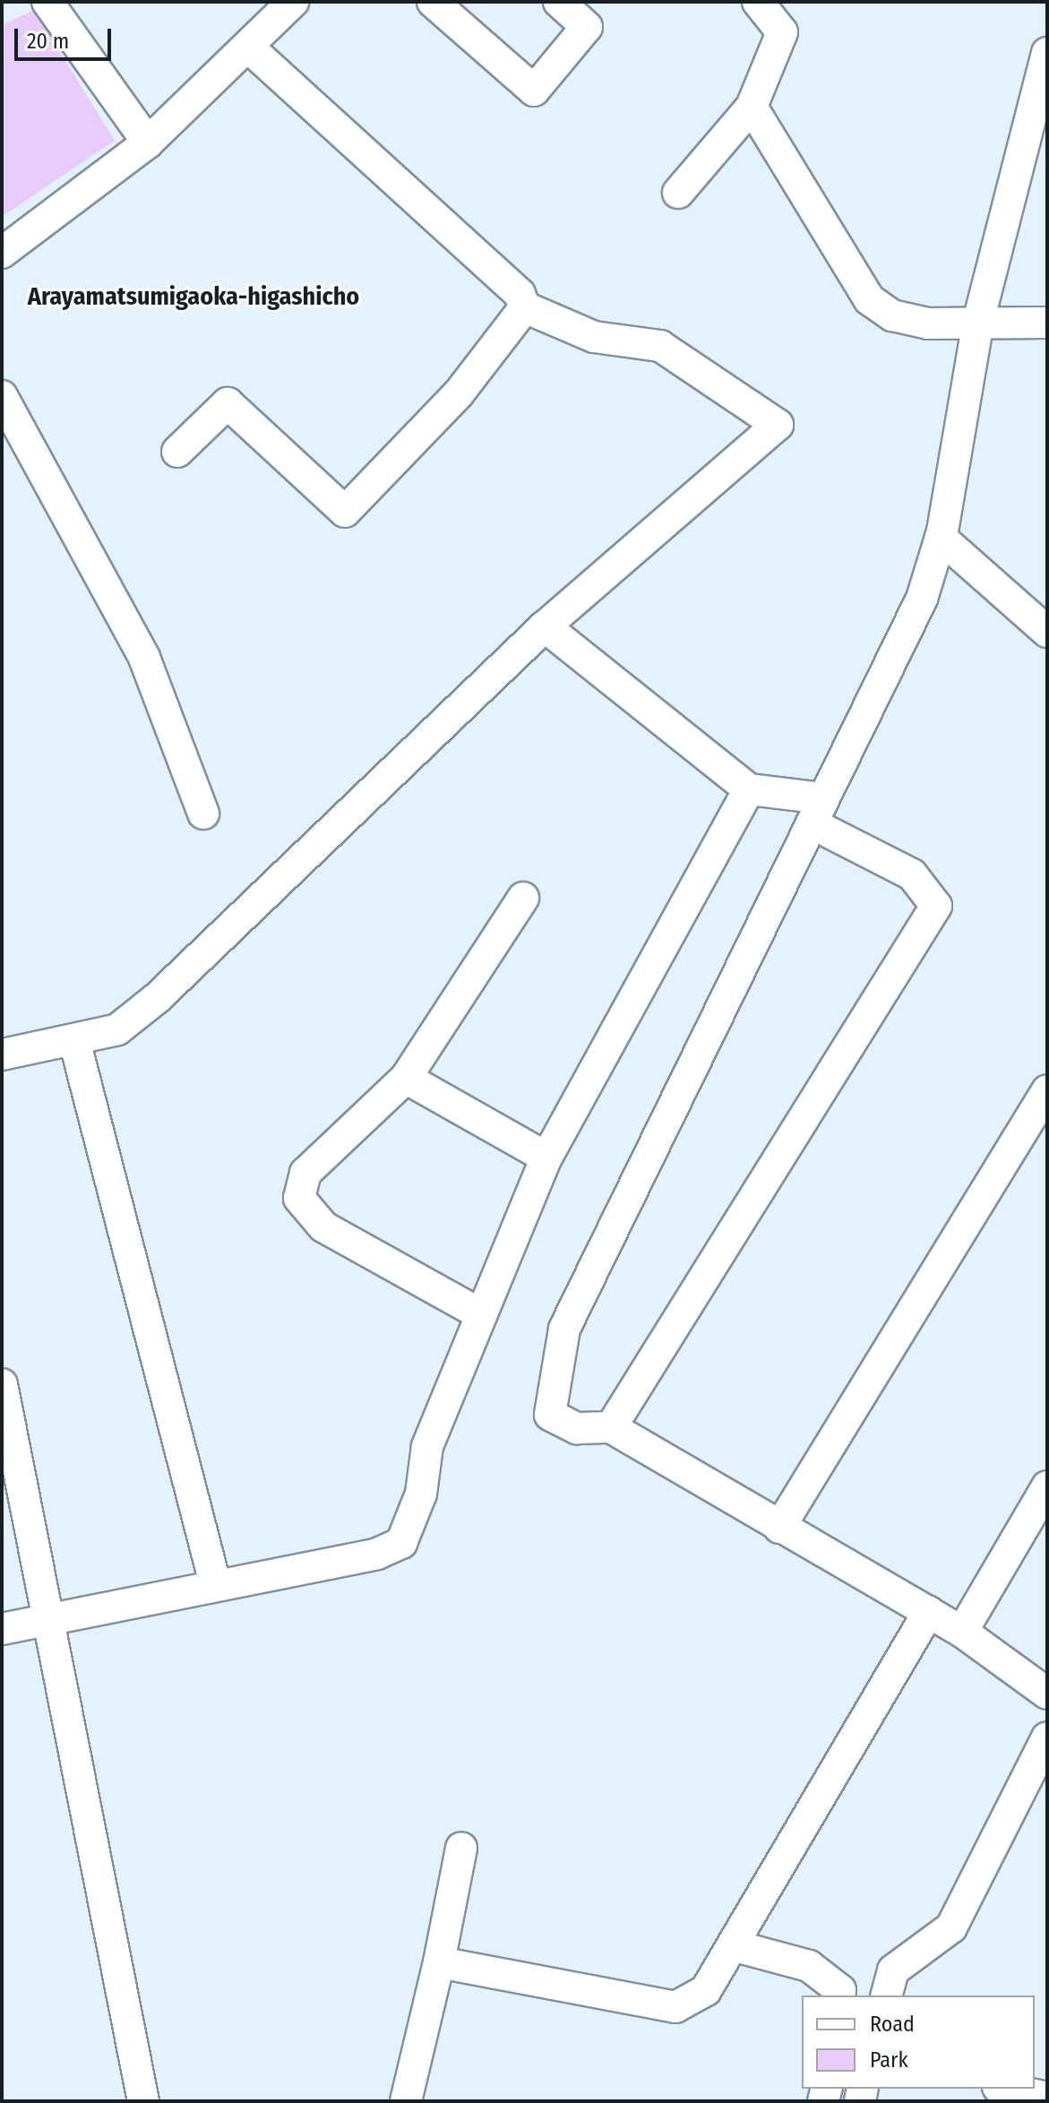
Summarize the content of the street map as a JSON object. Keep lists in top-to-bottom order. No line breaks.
{"districts":["Arayamatsumigaoka-higashicho"],"legend":["Road","Park"],"scale_bar":"20 m"}
